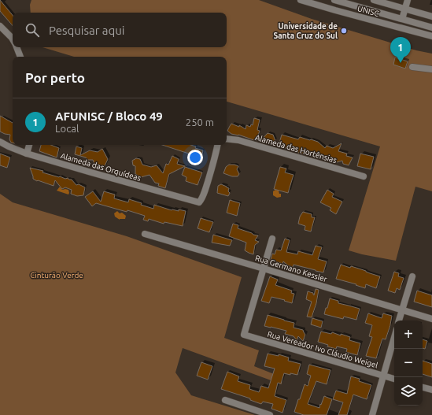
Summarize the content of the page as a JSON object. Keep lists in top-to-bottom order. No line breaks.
{"streets":{"street":["UNISC","Alameda das Hortênsias","Alameda das Orquídeas","Rua Germano Kessler","Rua Vereador Ivo Cláudio Weigel"]},"crossings":[["Rua Germano Kessler","Rua Vereador Ivo Cláudio Weigel"]],"parks":["Cinturão Verde"],"places":["Universidade de Santa Cruz do Sul"],"page":{"search":"Pesquisar aqui","pins":"1","heading":"Por perto","list":[{"mark":"1","name":"AFUNISC / Bloco 49","note":"Local","value":"250 m"}],"map_buttons":["+","−"]}}
